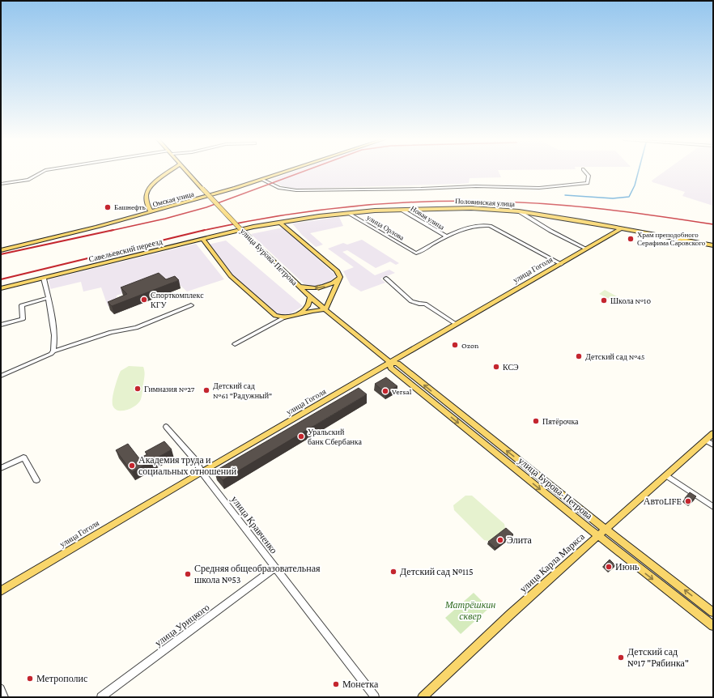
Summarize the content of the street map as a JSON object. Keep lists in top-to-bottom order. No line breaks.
{"streets":{"main road":["Омская улица","Половинская улица","Савельевский переезд","улица Бурова-Петрова","улица Гоголя","улица Карла Маркса"],"street":["Новая улица","улица Орлова","улица Кравченко","улица Урицкого"]},"crossings":[["Половинская улица","Новая улица"],["Половинская улица","улица Орлова"],["Половинская улица","Савельевский переезд"],["Половинская улица","улица Гоголя"],["Новая улица","улица Орлова"],["улица Бурова-Петрова","улица Гоголя"],["улица Бурова-Петрова","улица Карла Маркса"],["улица Гоголя","улица Кравченко"],["улица Кравченко","улица Урицкого"]],"parks":["Матрёшкин сквер"],"places":["Башнефть","Храм преподобного Серафима Саровского","Спорткомплекс КГУ","Школа №10","Ozon","Детский сад №45","КСЭ","Гимназия №27","Детский сад №61 \"Радужный\"","Versal","Пятёрочка","Уральский банк Сбербанка","Академия труда и социальных отношений","АвтоLIFE","Элита","Июнь","Детский сад №115","Средняя общеобразовательная школа №53","Детский сад №17 \"Рябинка\"","Метрополис","Монетка"]}
